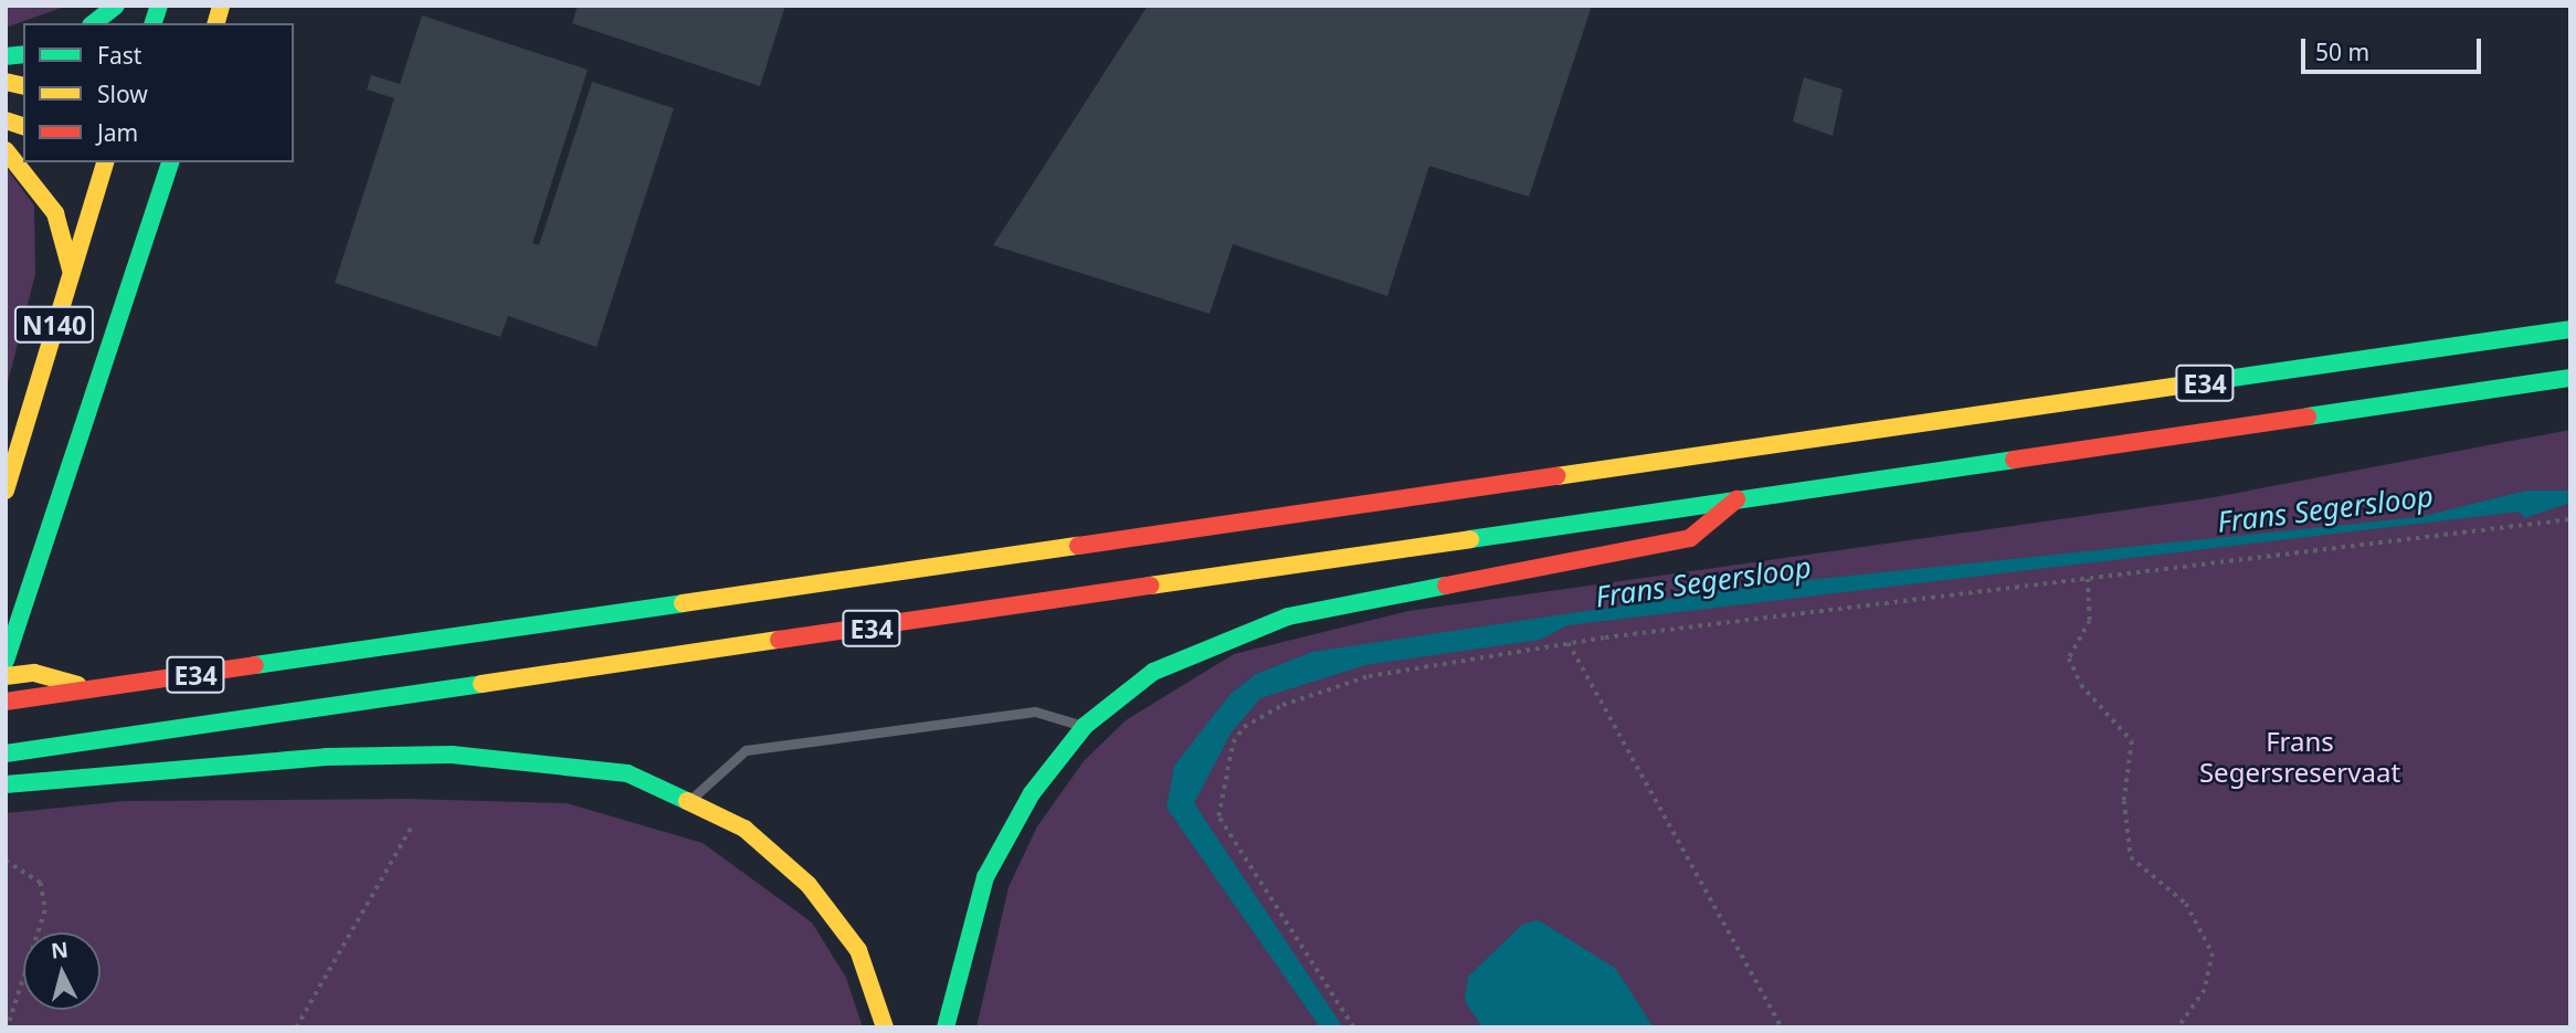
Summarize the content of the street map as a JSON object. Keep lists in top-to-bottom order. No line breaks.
{"streets":{"main road":["N140","E34"]},"water":["Frans Segersloop"],"parks":["Frans Segersreservaat"],"legend":["Fast","Slow","Jam"],"scale_bar":"50 m","north":"top"}
